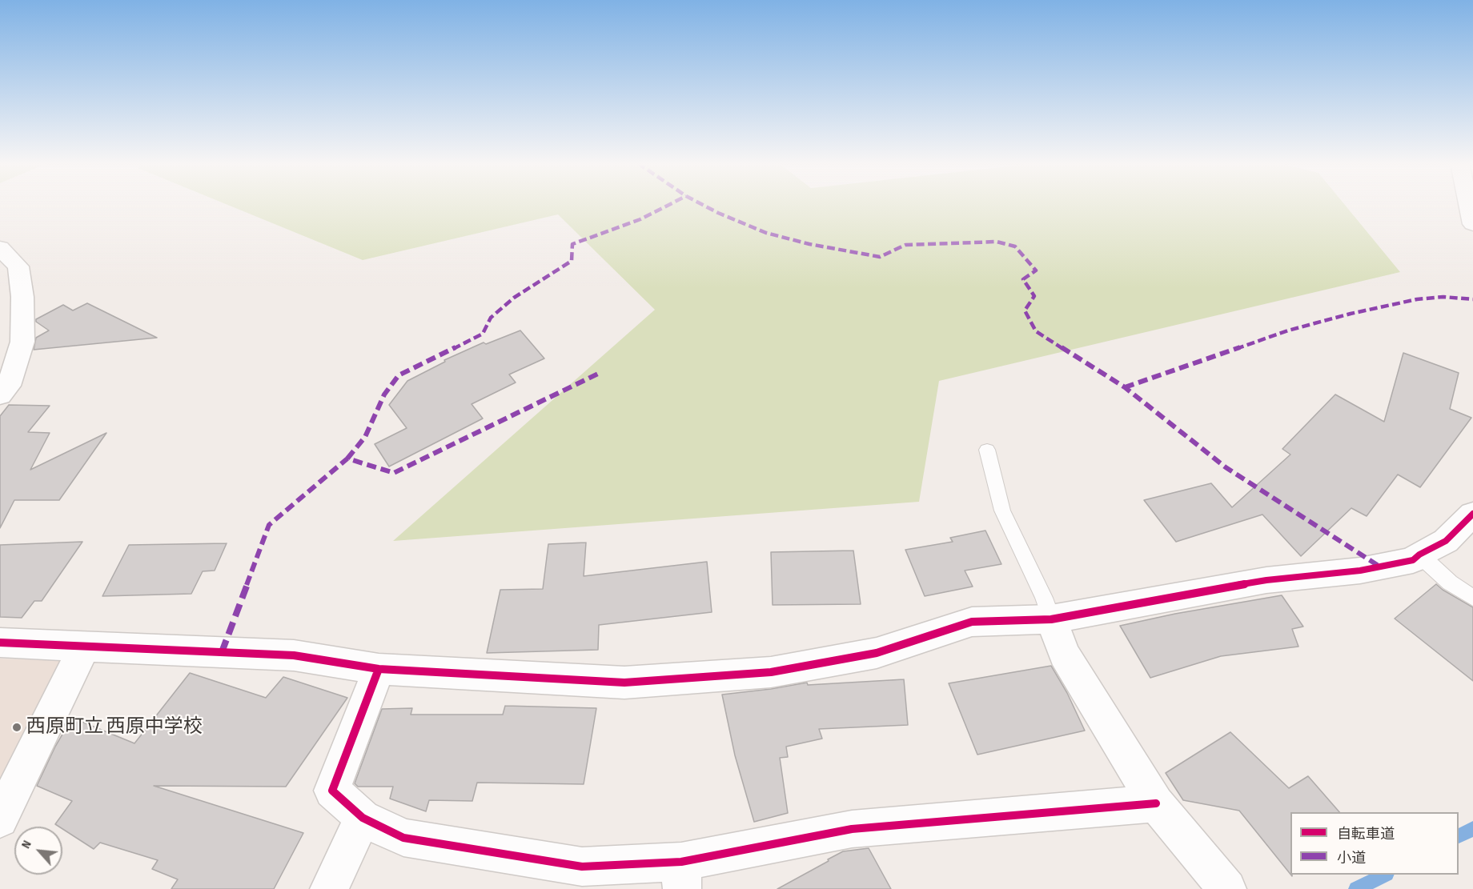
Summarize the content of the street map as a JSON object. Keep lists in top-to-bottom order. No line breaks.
{"places":["西原町立 西原中学校"],"legend":["自転車道","小道"],"north":"top left"}
